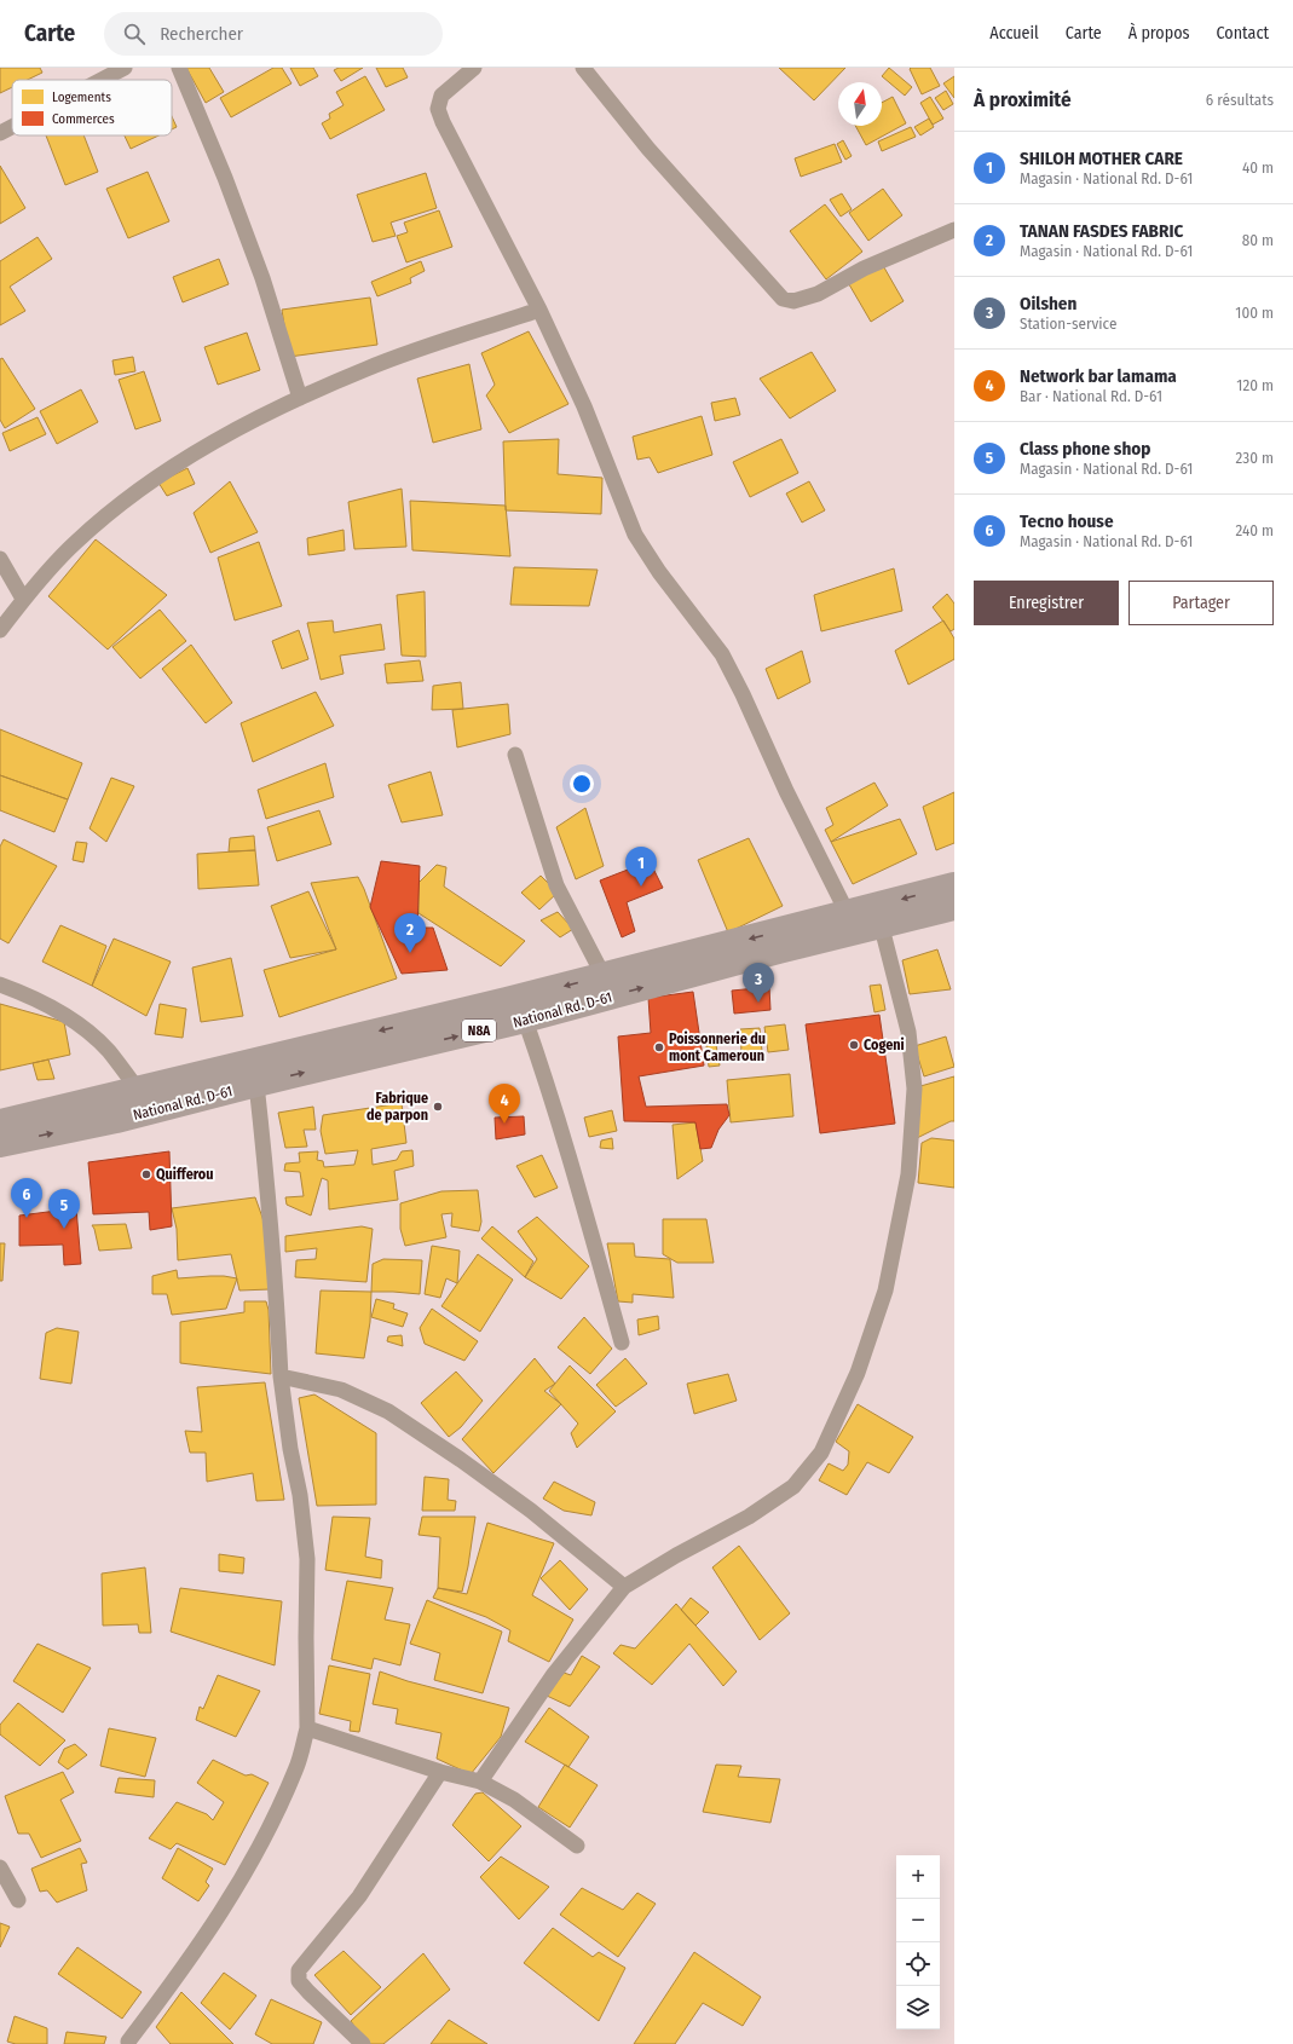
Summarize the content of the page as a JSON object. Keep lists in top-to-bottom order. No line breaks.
{"streets":{"highway":["National Rd. D-61","N8A"]},"places":["Cogeni","Poissonnerie du mont Cameroun","Fabrique de parpon","Quifferou"],"legend":["Logements","Commerces"],"north":"top","page":{"header":"Carte","search":"Rechercher","nav":["Accueil","Carte","À propos","Contact"],"heading":["À proximité","6 résultats"],"list":[{"mark":"1","name":"SHILOH MOTHER CARE","note":"Magasin · National Rd. D-61","value":"40 m"},{"mark":"2","name":"TANAN FASDES FABRIC","note":"Magasin · National Rd. D-61","value":"80 m"},{"mark":"3","name":"Oilshen","note":"Station-service","value":"100 m"},{"mark":"4","name":"Network bar lamama","note":"Bar · National Rd. D-61","value":"120 m"},{"mark":"5","name":"Class phone shop","note":"Magasin · National Rd. D-61","value":"230 m"},{"mark":"6","name":"Tecno house","note":"Magasin · National Rd. D-61","value":"240 m"}],"buttons":["Enregistrer","Partager"],"pins":["1","2","3","4","6","5"],"map_buttons":["+","−"]}}
